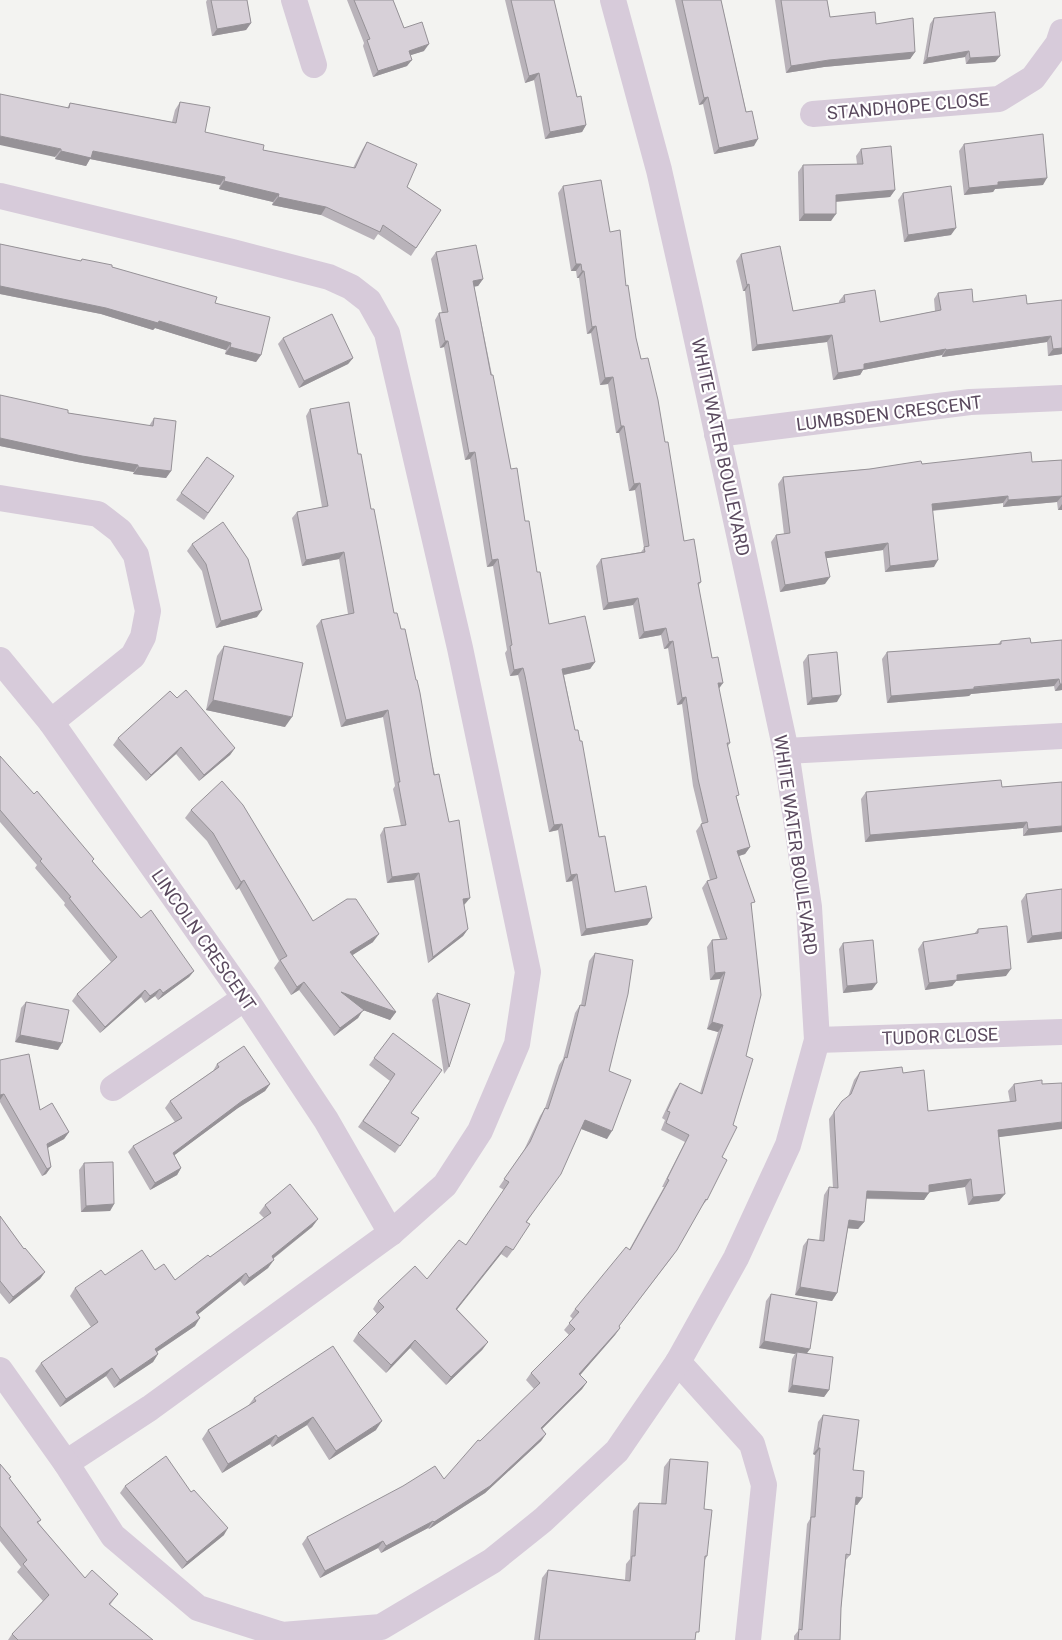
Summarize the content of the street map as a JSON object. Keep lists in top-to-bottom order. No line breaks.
{"streets":{"street":["STANDHOPE CLOSE","LUMBSDEN CRESCENT","WHITE WATER BOULEVARD","LINCOLN CRESCENT","TUDOR CLOSE"]},"crossings":[["LUMBSDEN CRESCENT","WHITE WATER BOULEVARD"],["WHITE WATER BOULEVARD","TUDOR CLOSE"]]}
